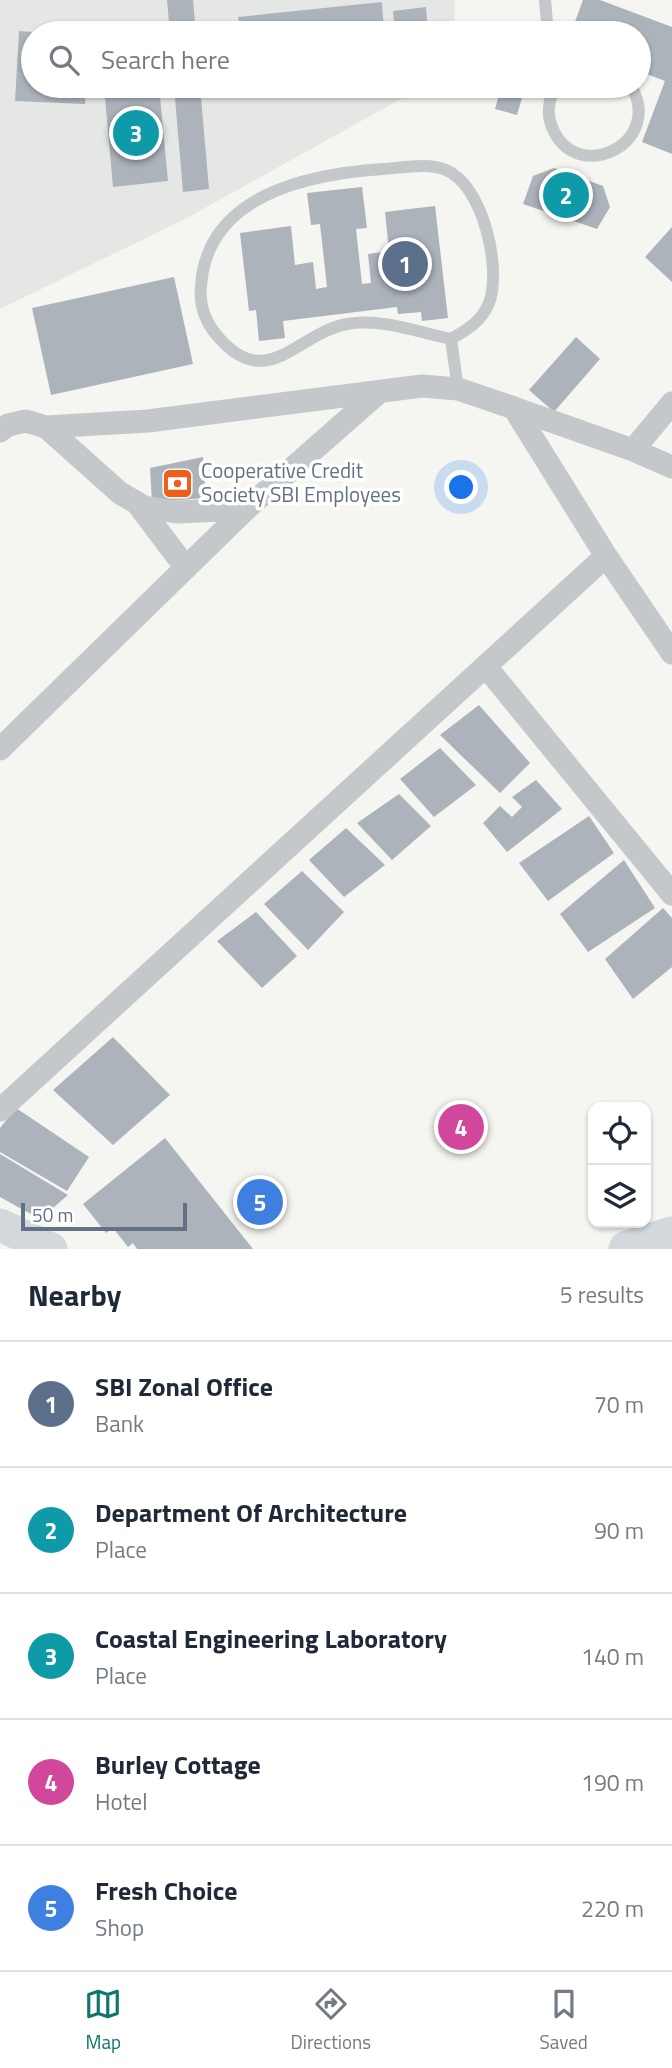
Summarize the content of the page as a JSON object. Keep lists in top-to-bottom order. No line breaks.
{"places":{"bank":["Cooperative Credit Society SBI Employees"]},"scale_bar":"50 m","page":{"search":"Search here","pins":["3","2","1","4","5"],"scale":"50 m","heading":["Nearby","5 results"],"list":[{"mark":"1","name":"SBI Zonal Office","note":"Bank","value":"70 m"},{"mark":"2","name":"Department Of Architecture","note":"Place","value":"90 m"},{"mark":"3","name":"Coastal Engineering Laboratory","note":"Place","value":"140 m"},{"mark":"4","name":"Burley Cottage","note":"Hotel","value":"190 m"},{"mark":"5","name":"Fresh Choice","note":"Shop","value":"220 m"}],"nav":["Map","Directions","Saved"]}}
